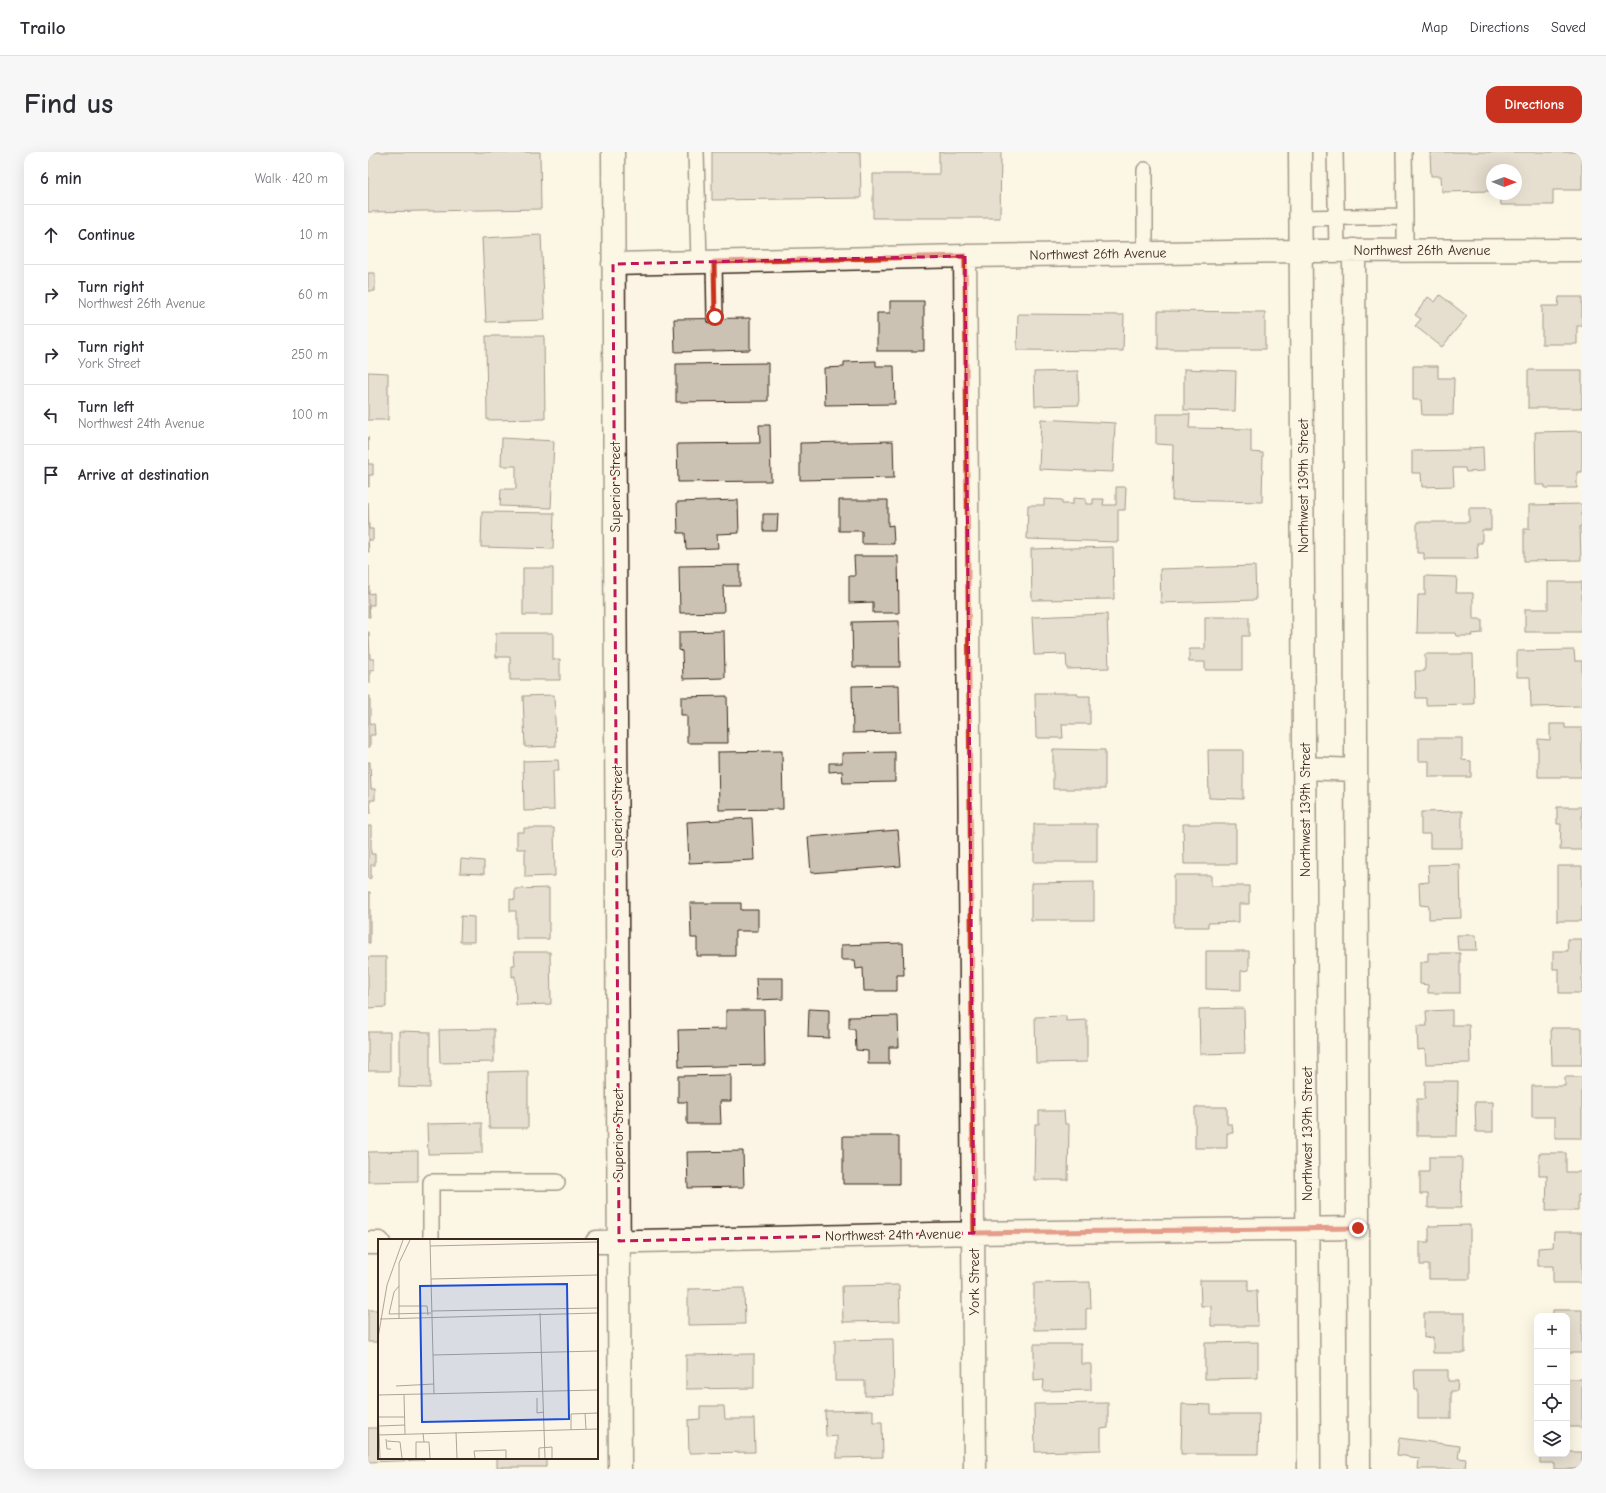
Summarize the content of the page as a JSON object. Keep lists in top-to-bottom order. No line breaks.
{"streets":{"street":["Northwest 26th Avenue","Northwest 139th Street","Superior Street","Northwest 24th Avenue","York Street"]},"crossings":[["Northwest 26th Avenue","Northwest 139th Street"],["Northwest 26th Avenue","Superior Street"],["Northwest 26th Avenue","York Street"],["Northwest 139th Street","Northwest 24th Avenue"],["Superior Street","Northwest 24th Avenue"],["Northwest 24th Avenue","York Street"]],"north":"right","page":{"header":"Trailo","nav":["Map","Directions","Saved"],"buttons":"Directions","title":"Find us","heading":["6 min","Walk · 420 m"],"list":[["Continue","10 m"],["Turn right","Northwest 26th Avenue","60 m"],["Turn right","York Street","250 m"],["Turn left","Northwest 24th Avenue","100 m"],"Arrive at destination"],"map_buttons":["+","−"]}}
